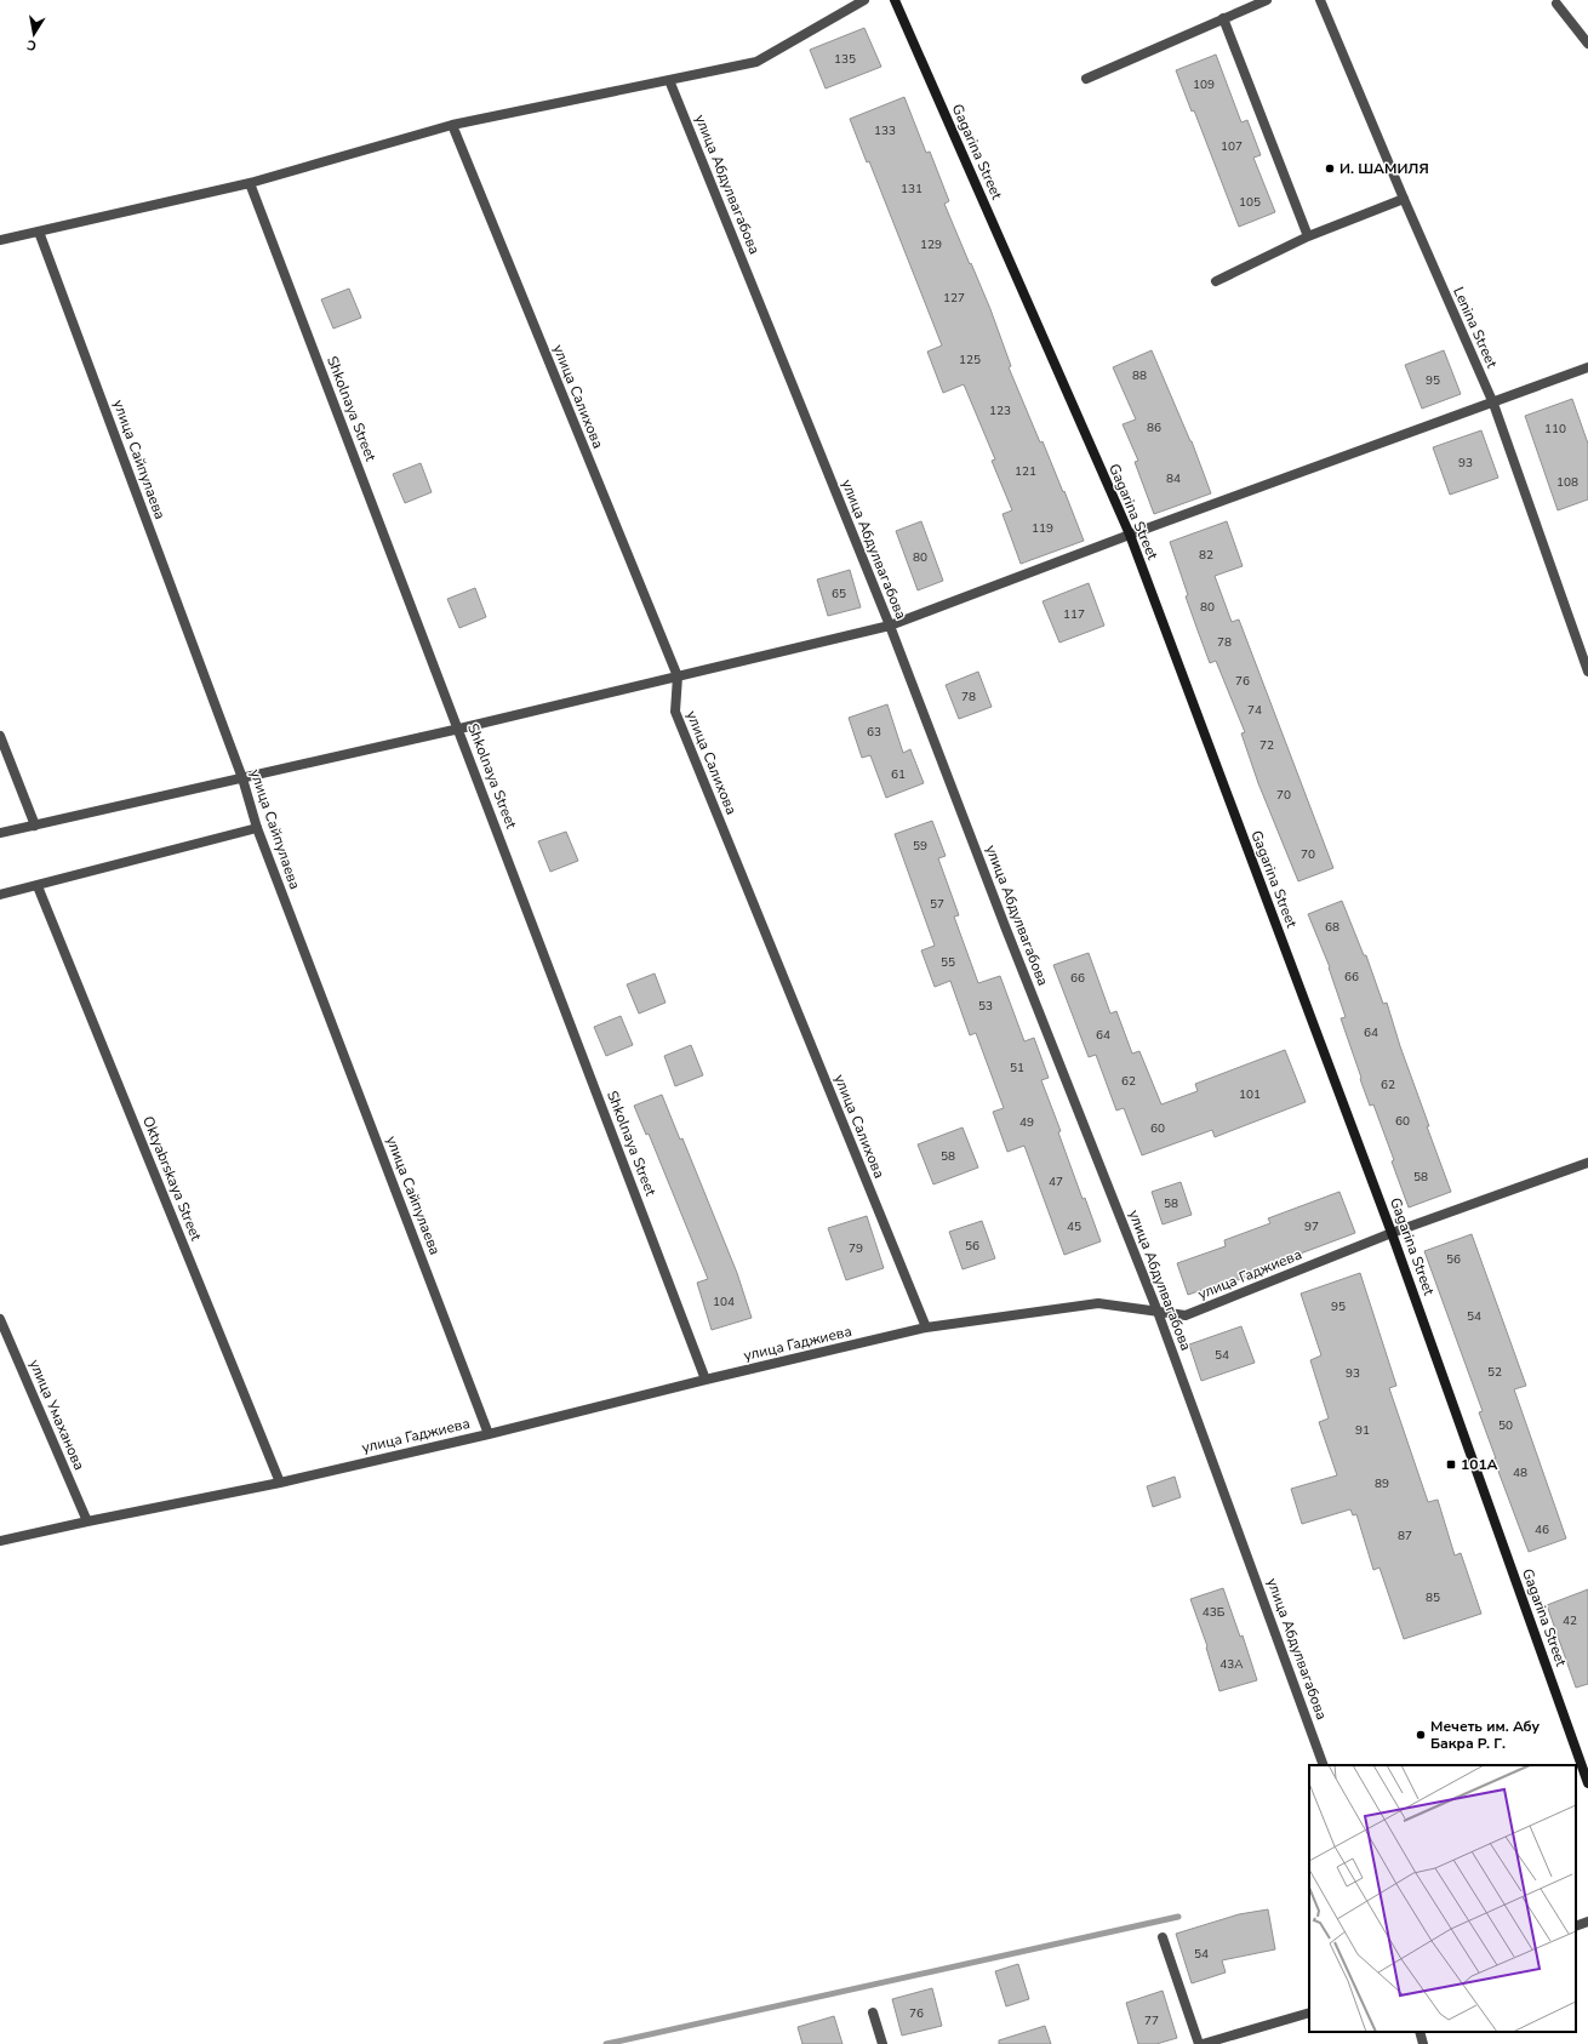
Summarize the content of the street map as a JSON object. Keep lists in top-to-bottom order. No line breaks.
{"streets":{"street":["Gagarina Street","улица Абдулвагабова","Lenina Street","улица Салихова","Shkolnaya Street","улица Сайпулаева","Oktyabrskaya Street","улица Гаджиева","улица Умаханова"]},"crossings":[["Gagarina Street","улица Гаджиева"],["улица Абдулвагабова","улица Гаджиева"],["улица Салихова","улица Гаджиева"],["Shkolnaya Street","улица Гаджиева"],["улица Сайпулаева","улица Гаджиева"],["Oktyabrskaya Street","улица Гаджиева"],["улица Гаджиева","улица Умаханова"]],"places":{"other":["И. ШАМИЛЯ","Мечеть им. Абу Бакра Р. Г."],"transit":["101А"]},"house_numbers":["135","109","133","107","131","105","129","127","125","88","95","123","86","110","93","121","84","108","119","82","80","65","80","117","78","76","78","74","63","72","61","70","59","70","57","68","55","66","66","53","64","64","51","62","62","101","60","49","60","58","58","47","58","45","97","56","79","56","104","95","54","54","52","93","50","91","48","89","46","87","85","43Б","42","43А","54","76","77"],"north":"bottom"}
